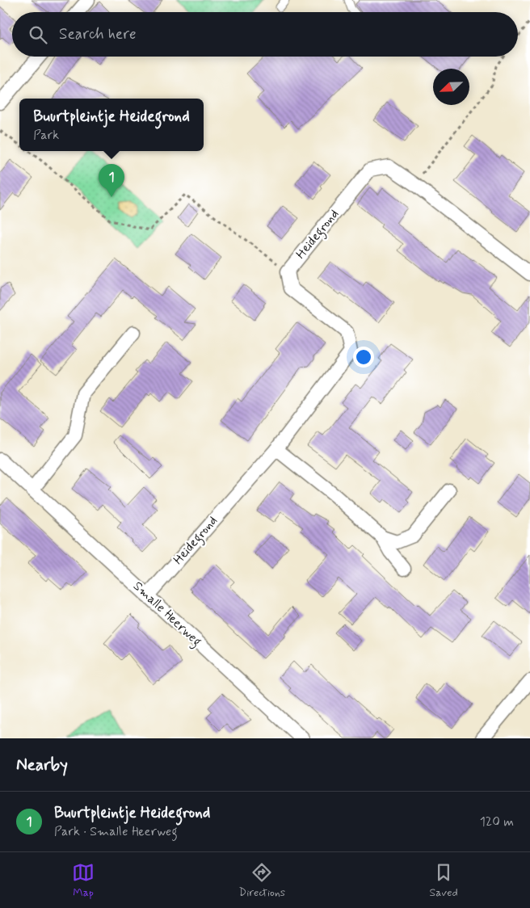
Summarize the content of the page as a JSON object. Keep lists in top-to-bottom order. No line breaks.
{"streets":{"street":["Heidegrond","Smalle Heerweg"]},"crossings":[["Heidegrond","Smalle Heerweg"]],"north":"bottom left","page":{"search":"Search here","popup":["Buurtpleintje Heidegrond","Park"],"pins":"1","heading":"Nearby","list":[{"mark":"1","name":"Buurtpleintje Heidegrond","note":"Park · Smalle Heerweg","value":"120 m"}],"nav":["Map","Directions","Saved"]}}
